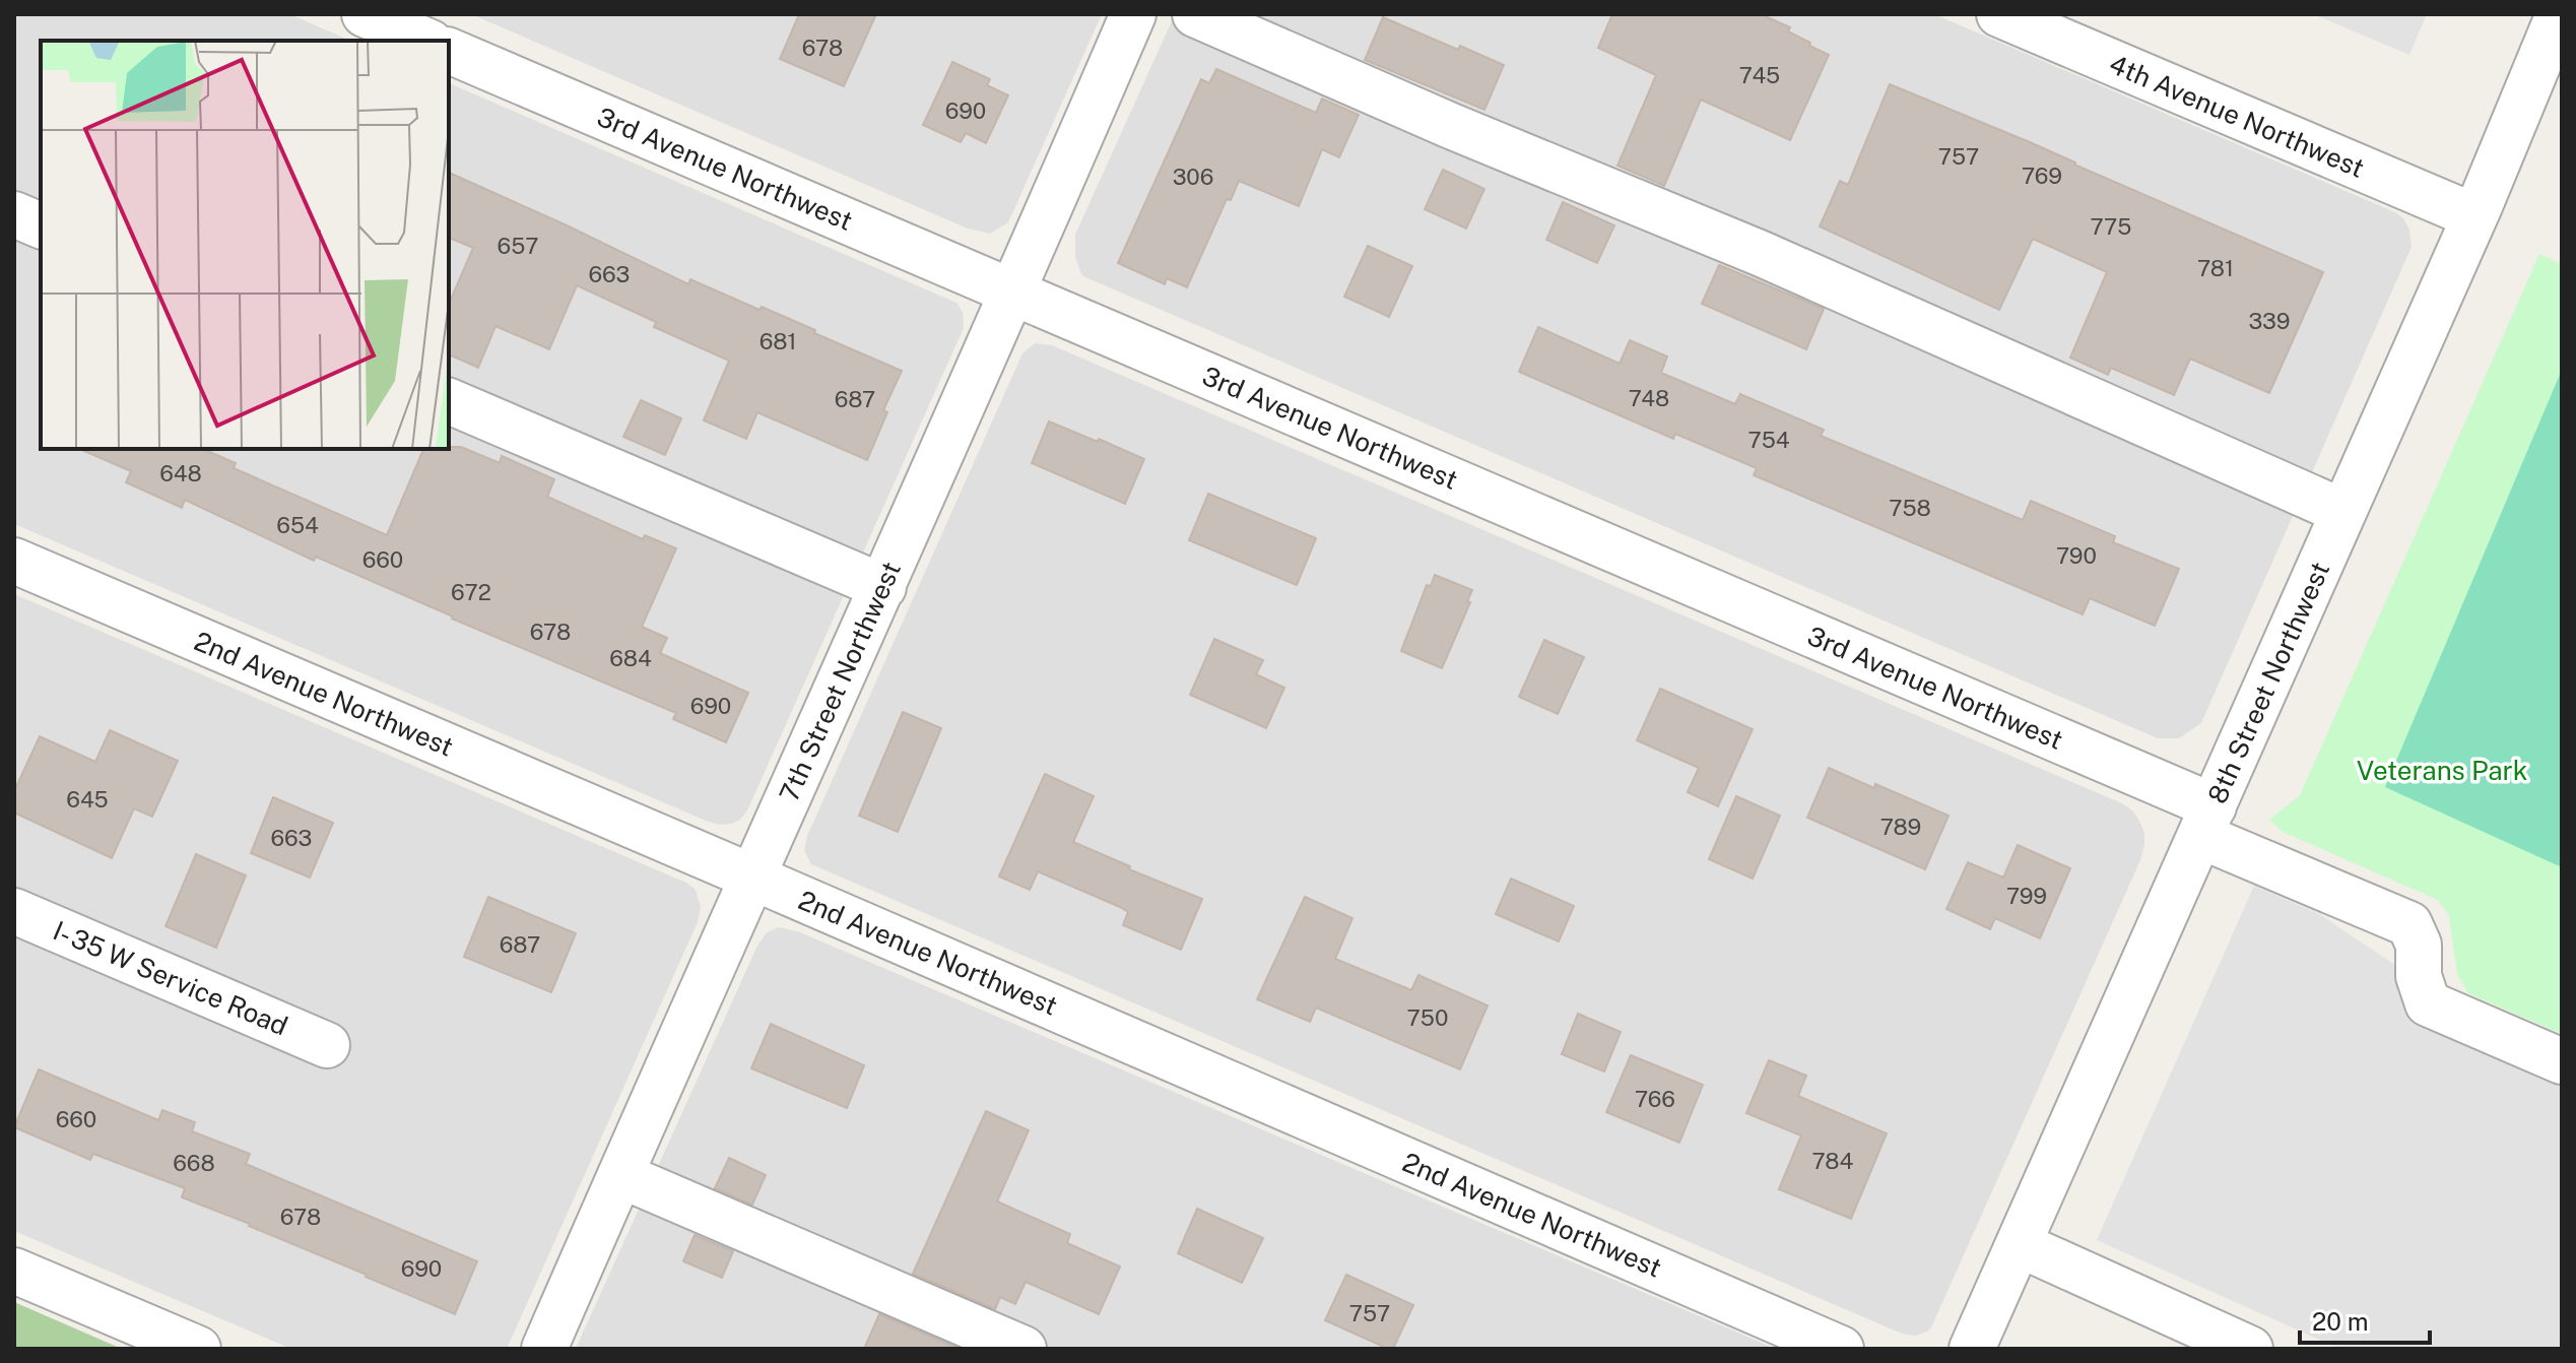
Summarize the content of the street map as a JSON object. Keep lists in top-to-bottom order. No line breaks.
{"streets":{"street":["4th Avenue Northwest","3rd Avenue Northwest","7th Street Northwest","8th Street Northwest","2nd Avenue Northwest","I- 35 W Service Road"]},"crossings":[["4th Avenue Northwest","8th Street Northwest"],["3rd Avenue Northwest","7th Street Northwest"],["3rd Avenue Northwest","8th Street Northwest"],["7th Street Northwest","2nd Avenue Northwest"]],"parks":["Veterans Park"],"house_numbers":["678","745","690","757","769","306","775","657","781","663","339","681","748","687","754","648","758","654","790","660","672","678","684","690","645","789","663","799","687","750","766","660","784","668","678","690","757"],"scale_bar":"20 m"}
